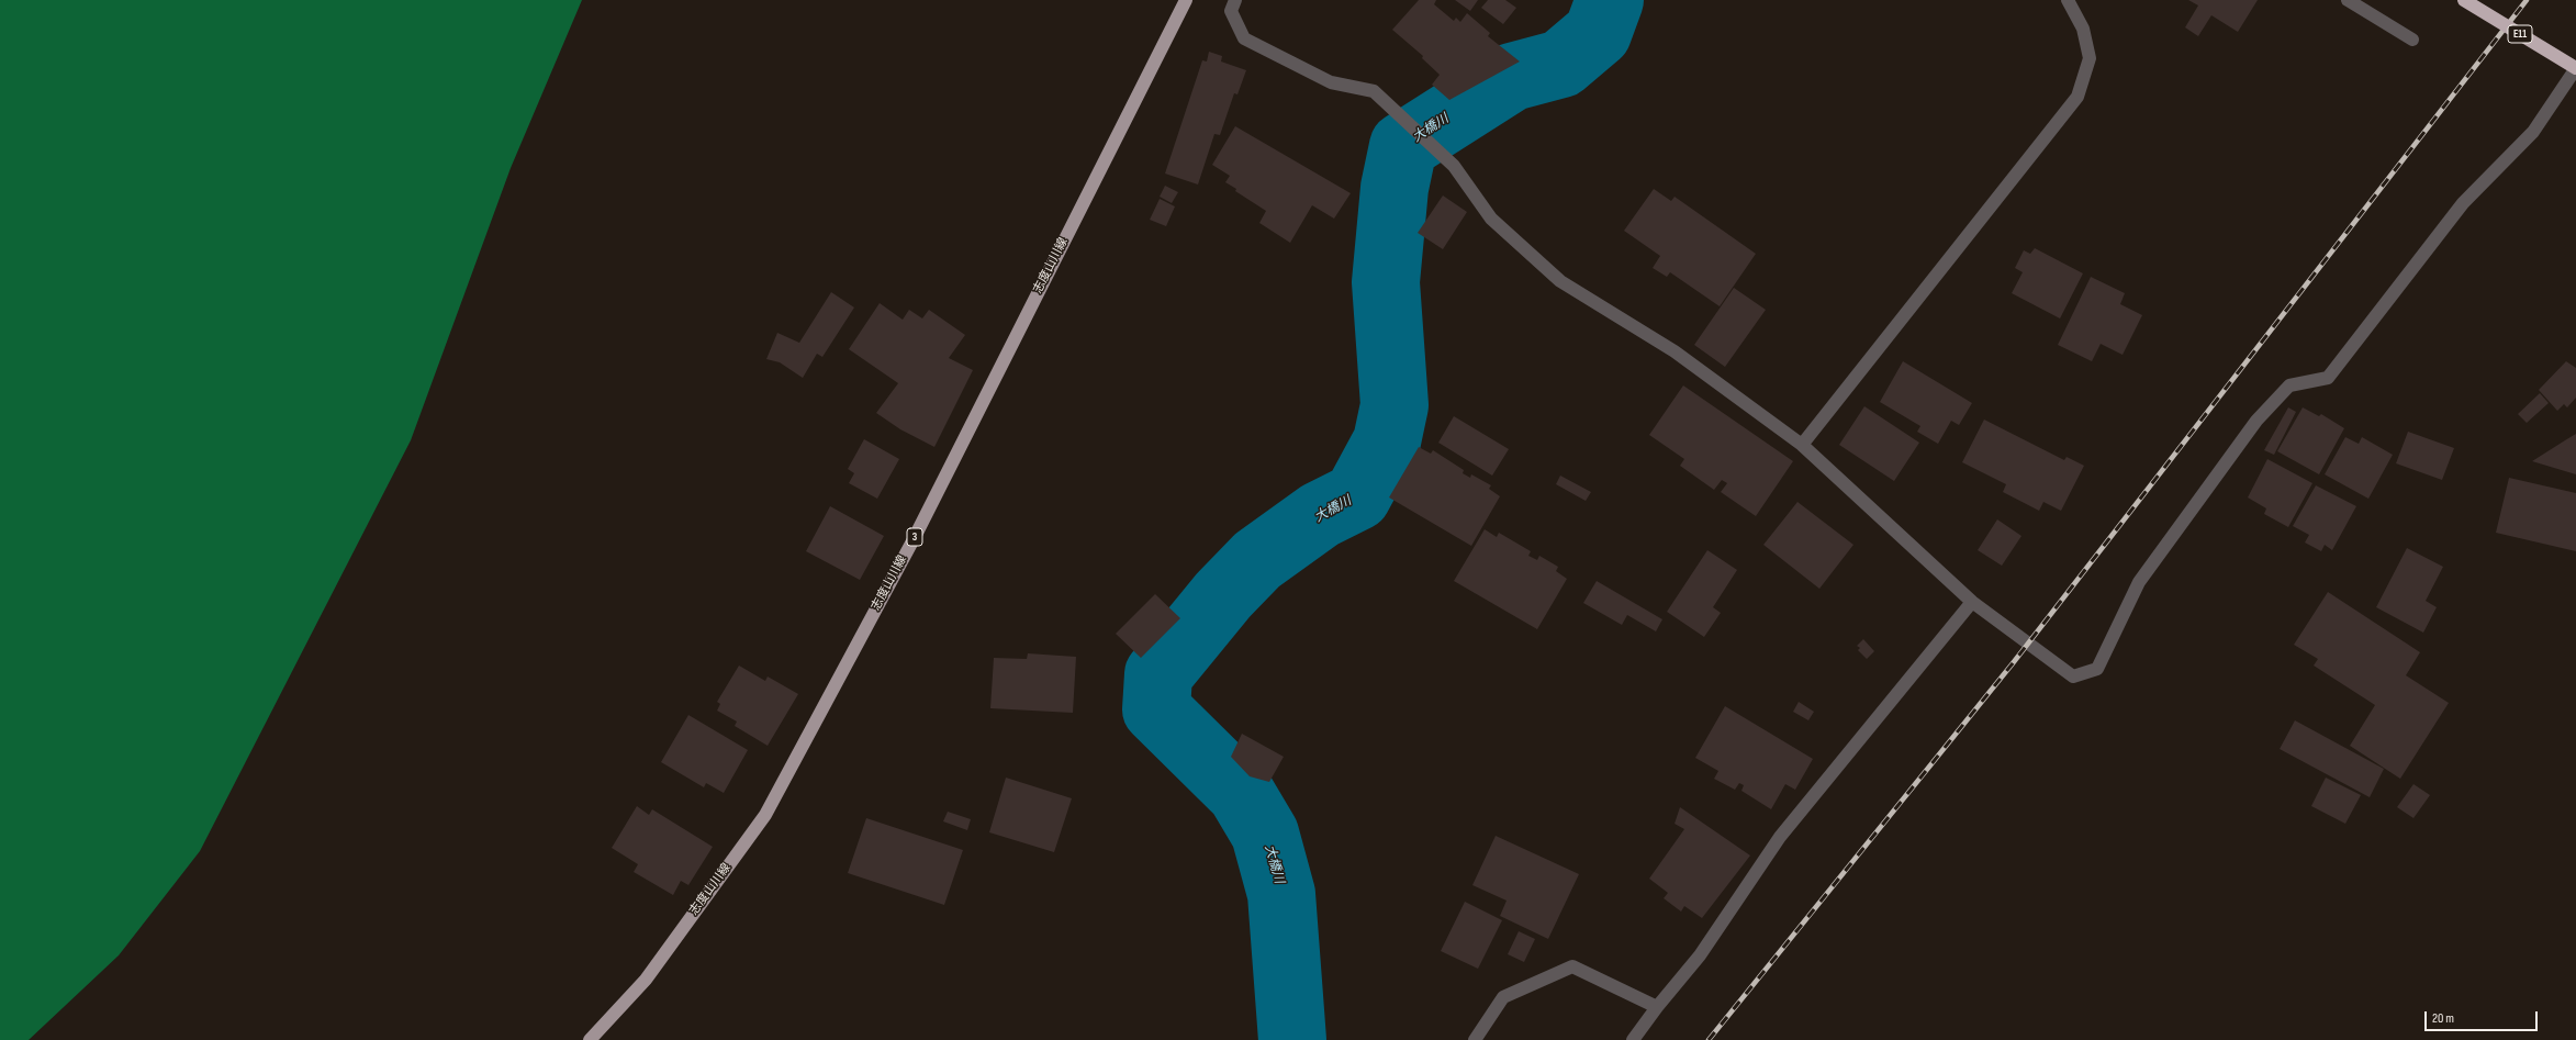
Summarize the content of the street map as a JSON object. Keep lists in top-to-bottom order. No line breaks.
{"streets":{"highway":["E11"],"main road":["志度山川線","3"]},"water":["大橋川"],"scale_bar":"20 m"}
